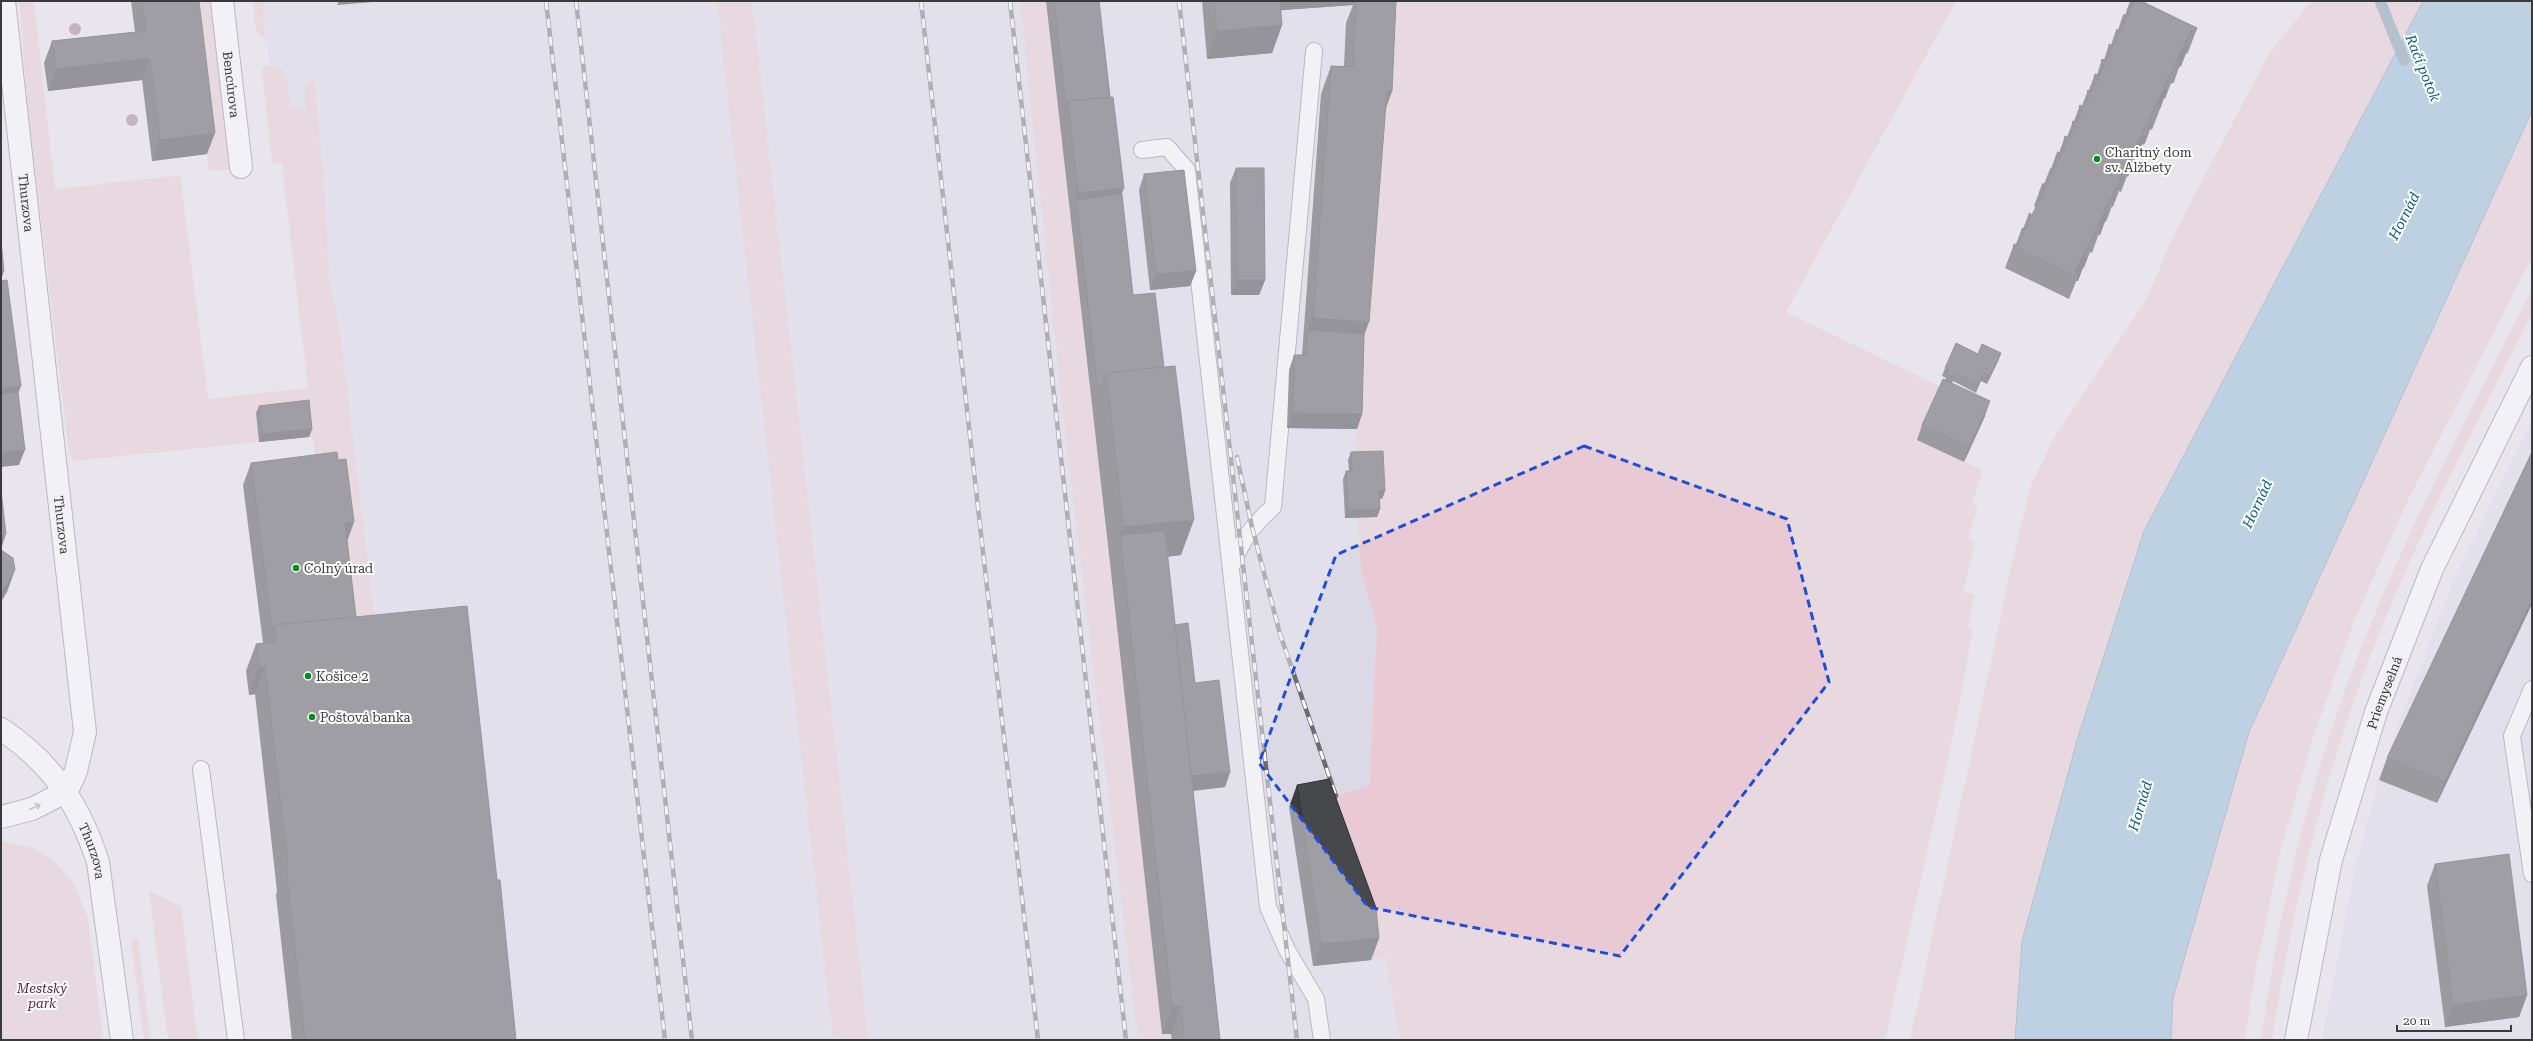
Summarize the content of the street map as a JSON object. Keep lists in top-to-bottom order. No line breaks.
{"streets":{"street":["Bencúrova","Thurzova","Priemyselná"]},"water":["Račí potok","Hornád"],"parks":["Mestský park"],"places":["Charitný dom sv. Alžbety","Colný úrad","Košice 2","Poštová banka"],"scale_bar":"20 m"}
